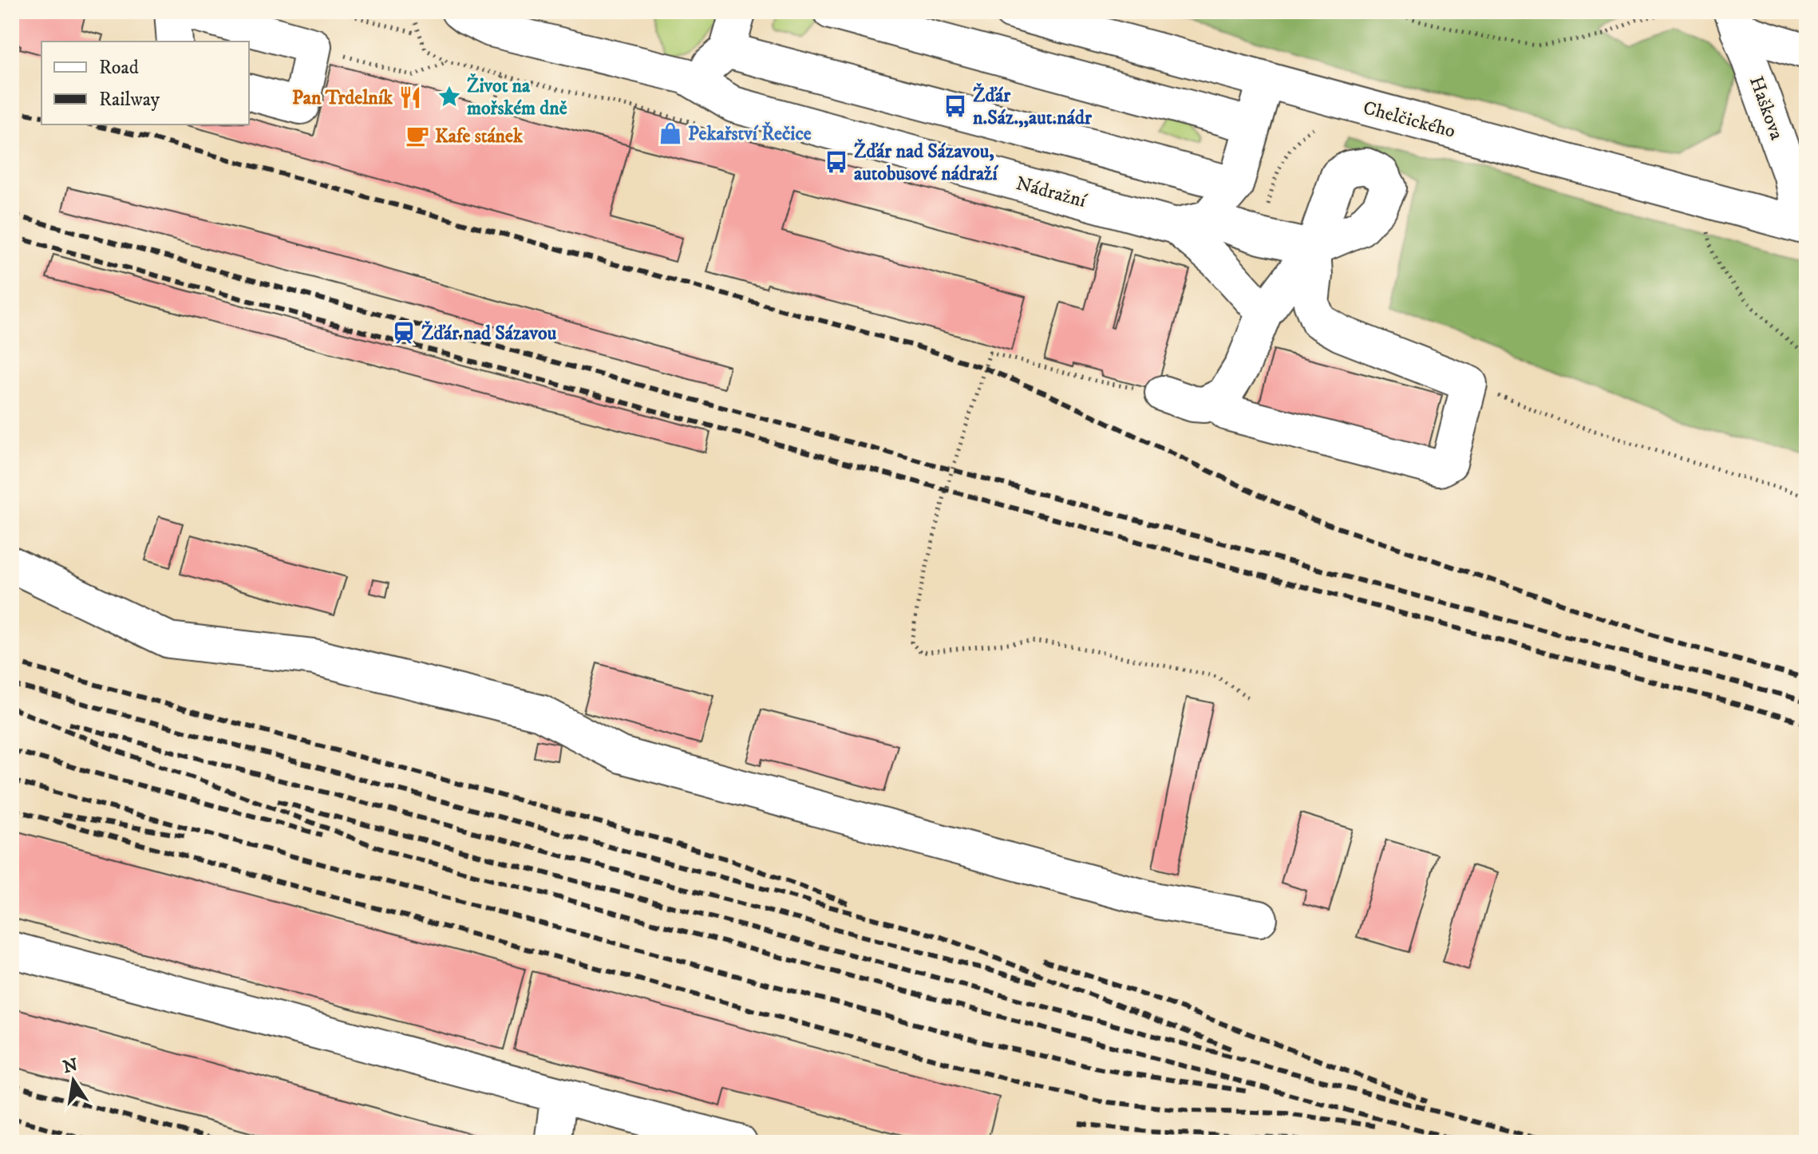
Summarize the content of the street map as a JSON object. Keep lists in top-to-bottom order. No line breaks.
{"streets":{"street":["Haškova","Chelčického","Nádražní"]},"crossings":[["Haškova","Chelčického"]],"places":{"place":["Život na mořském dně"],"restaurant":["Pan Trdelník"],"bus stop":["Žďár n.Sáz.,,aut.nádr","Žďár nad Sázavou, autobusové nádraží"],"shop":["Pekařství Řečice"],"cafe":["Kafe stánek"],"station":["Žďár nad Sázavou"]},"legend":["Road","Railway"],"north":"top"}
